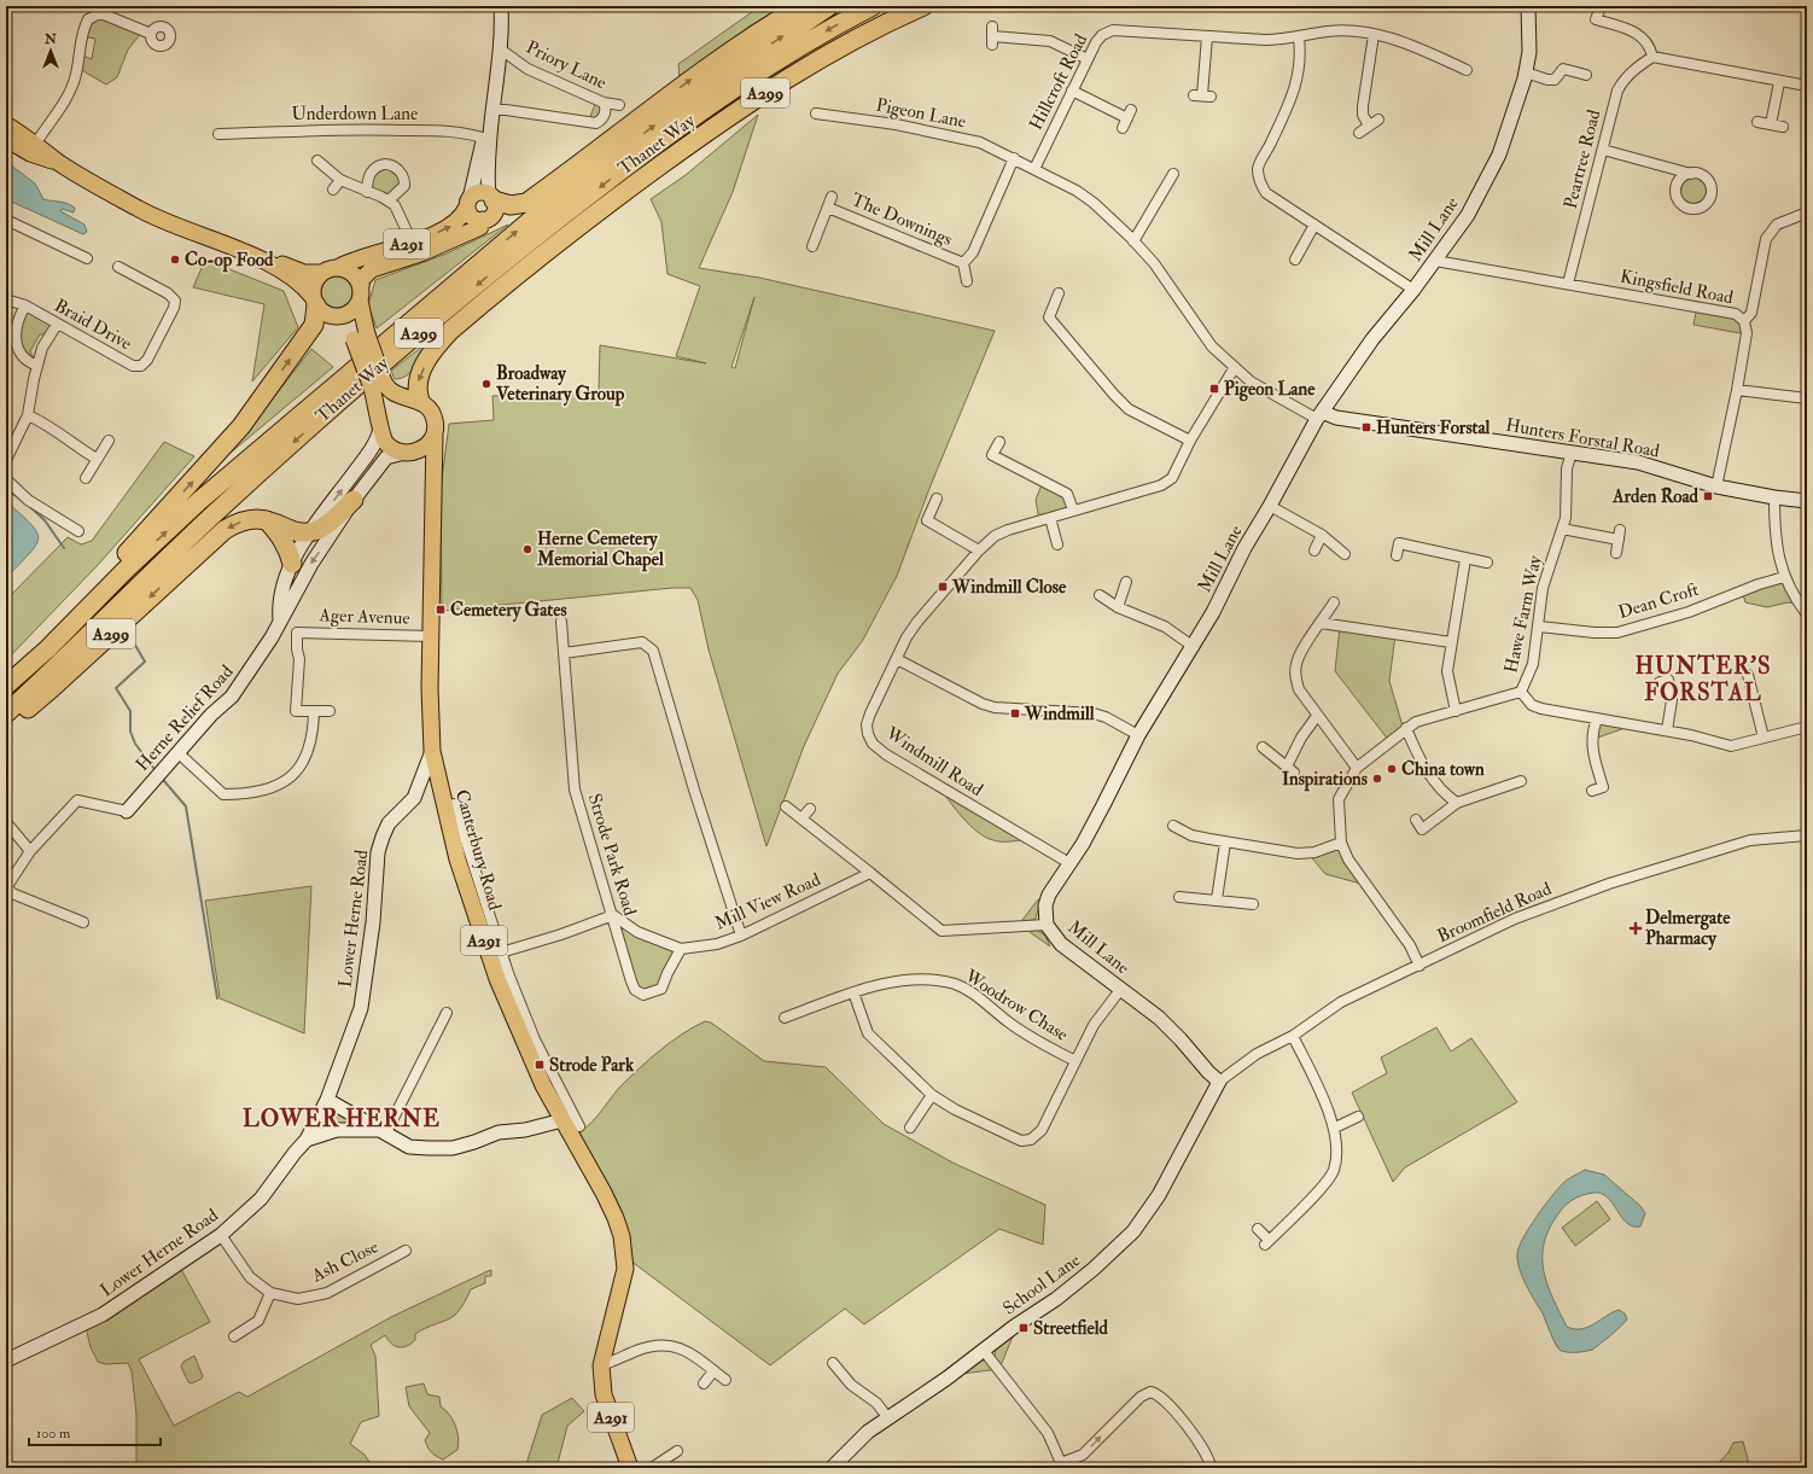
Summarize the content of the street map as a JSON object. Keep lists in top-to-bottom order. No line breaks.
{"streets":{"highway":["A299","Thanet Way"],"main road":["A291","Canterbury Road"],"street":["Priory Lane","Hillcroft Road","Underdown Lane","Pigeon Lane","Peartree Road","The Downings","Mill Lane","Kingsfield Road","Braid Drive","Hunters Forstal Road","Dean Croft","Hawe Farm Way","Ager Avenue","Herne Relief Road","Windmill Road","Strode Park Road","Mill View Road","Broomfield Road","Lower Herne Road","Woodrow Chase","Ash Close","School Lane"]},"crossings":[["Hillcroft Road","Pigeon Lane"],["A299","Thanet Way"],["A299","A291"],["A299","Herne Relief Road"],["A299","Canterbury Road"],["Pigeon Lane","The Downings"],["Pigeon Lane","Mill Lane"],["Pigeon Lane","Hunters Forstal Road"],["Pigeon Lane","Windmill Road"],["Peartree Road","Kingsfield Road"],["Mill Lane","Kingsfield Road"],["Mill Lane","Hunters Forstal Road"],["Mill Lane","Windmill Road"],["Mill Lane","Broomfield Road"],["Mill Lane","Woodrow Chase"],["Mill Lane","School Lane"],["A291","Canterbury Road"],["Kingsfield Road","Hunters Forstal Road"],["Hunters Forstal Road","Hawe Farm Way"],["Dean Croft","Hawe Farm Way"],["Hawe Farm Way","Broomfield Road"],["Ager Avenue","Canterbury Road"],["Canterbury Road","Lower Herne Road"],["Strode Park Road","Mill View Road"],["Broomfield Road","School Lane"],["Lower Herne Road","Ash Close"]],"districts":["HUNTER'S FORSTAL","LOWER HERNE"],"places":{"other":["Co-op Food","Broadway Veterinary Group","Herne Cemetery Memorial Chapel","China town","Inspirations"],"transit":["Pigeon Lane","Hunters Forstal","Arden Road","Windmill Close","Cemetery Gates","Windmill","Strode Park","Streetfield"],"health":["Delmergate Pharmacy"]},"scale_bar":"100 m","north":"top"}
